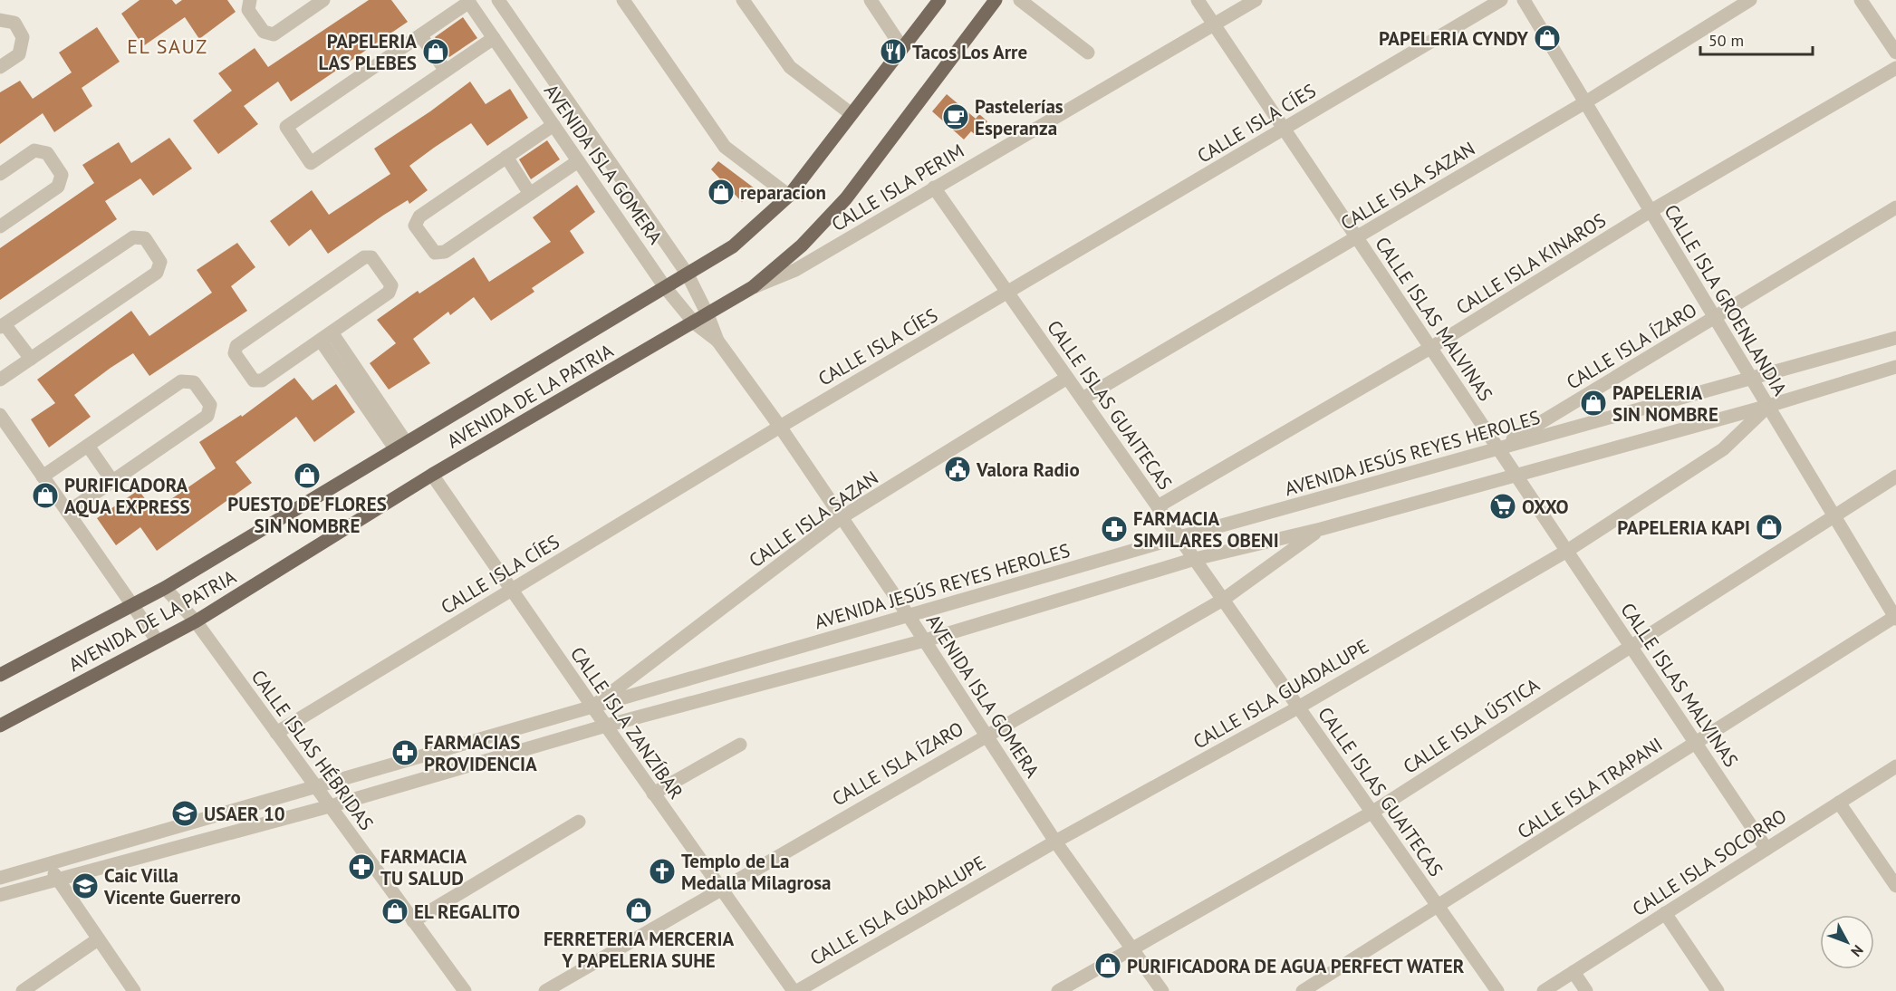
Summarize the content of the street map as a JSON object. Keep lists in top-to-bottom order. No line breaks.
{"streets":{"main road":["AVENIDA DE LA PATRIA"],"street":["CALLE ISLA CÍES","AVENIDA ISLA GOMERA","CALLE ISLA SAZAN","CALLE ISLA PERIM","CALLE ISLA KINAROS","CALLE ISLA GROENLANDIA","CALLE ISLAS MALVINAS","CALLE ISLA ÍZARO","CALLE ISLAS GUAITECAS","AVENIDA JESÚS REYES HEROLES","CALLE ISLA GUADALUPE","CALLE ISLA ZANZÍBAR","CALLE ISLA ÚSTICA","CALLE ISLAS HÉBRIDAS","CALLE ISLA TRAPANI","CALLE ISLA SOCORRO"]},"crossings":[["CALLE ISLA CÍES","AVENIDA ISLA GOMERA"],["CALLE ISLA CÍES","CALLE ISLAS MALVINAS"],["CALLE ISLA CÍES","CALLE ISLAS GUAITECAS"],["CALLE ISLA CÍES","CALLE ISLA ZANZÍBAR"],["CALLE ISLA CÍES","CALLE ISLAS HÉBRIDAS"],["AVENIDA ISLA GOMERA","CALLE ISLA SAZAN"],["AVENIDA ISLA GOMERA","CALLE ISLA ÍZARO"],["AVENIDA ISLA GOMERA","AVENIDA DE LA PATRIA"],["AVENIDA ISLA GOMERA","AVENIDA JESÚS REYES HEROLES"],["AVENIDA ISLA GOMERA","CALLE ISLA GUADALUPE"],["AVENIDA ISLA GOMERA","CALLE ISLA ÚSTICA"],["CALLE ISLA SAZAN","CALLE ISLA GROENLANDIA"],["CALLE ISLA SAZAN","CALLE ISLAS MALVINAS"],["CALLE ISLA SAZAN","CALLE ISLAS GUAITECAS"],["CALLE ISLA SAZAN","AVENIDA JESÚS REYES HEROLES"],["CALLE ISLA SAZAN","CALLE ISLA ZANZÍBAR"],["CALLE ISLA PERIM","CALLE ISLAS MALVINAS"],["CALLE ISLA PERIM","AVENIDA DE LA PATRIA"],["CALLE ISLA PERIM","CALLE ISLAS GUAITECAS"],["CALLE ISLA KINAROS","CALLE ISLA GROENLANDIA"],["CALLE ISLA KINAROS","CALLE ISLAS MALVINAS"],["CALLE ISLA KINAROS","CALLE ISLAS GUAITECAS"],["CALLE ISLA GROENLANDIA","CALLE ISLA ÍZARO"],["CALLE ISLA GROENLANDIA","AVENIDA JESÚS REYES HEROLES"],["CALLE ISLA GROENLANDIA","CALLE ISLA GUADALUPE"],["CALLE ISLA GROENLANDIA","CALLE ISLA ÚSTICA"],["CALLE ISLA GROENLANDIA","CALLE ISLA TRAPANI"],["CALLE ISLAS MALVINAS","CALLE ISLA ÍZARO"],["CALLE ISLAS MALVINAS","AVENIDA JESÚS REYES HEROLES"],["CALLE ISLAS MALVINAS","CALLE ISLA GUADALUPE"],["CALLE ISLAS MALVINAS","CALLE ISLA ÚSTICA"],["CALLE ISLAS MALVINAS","CALLE ISLA TRAPANI"],["CALLE ISLAS MALVINAS","CALLE ISLA SOCORRO"],["CALLE ISLA ÍZARO","CALLE ISLAS GUAITECAS"],["CALLE ISLA ÍZARO","AVENIDA JESÚS REYES HEROLES"],["CALLE ISLA ÍZARO","CALLE ISLA ZANZÍBAR"],["AVENIDA DE LA PATRIA","CALLE ISLA ZANZÍBAR"],["AVENIDA DE LA PATRIA","CALLE ISLAS HÉBRIDAS"],["CALLE ISLAS GUAITECAS","AVENIDA JESÚS REYES HEROLES"],["CALLE ISLAS GUAITECAS","CALLE ISLA GUADALUPE"],["CALLE ISLAS GUAITECAS","CALLE ISLA ÚSTICA"],["CALLE ISLAS GUAITECAS","CALLE ISLA TRAPANI"],["AVENIDA JESÚS REYES HEROLES","CALLE ISLA ZANZÍBAR"],["AVENIDA JESÚS REYES HEROLES","CALLE ISLAS HÉBRIDAS"],["CALLE ISLA GUADALUPE","CALLE ISLA ZANZÍBAR"]],"districts":["EL SAUZ"],"places":{"shop":["PAPELERIA CYNDY","PAPELERIA LAS PLEBES","reparacion","PAPELERIA SIN NOMBRE","PUESTO DE FLORES SIN NOMBRE","PURIFICADORA AQUA EXPRESS","PAPELERIA KAPI","FERRETERIA MERCERIA Y PAPELERIA SUHE","EL REGALITO","PURIFICADORA DE AGUA PERFECT WATER"],"restaurant":["Tacos Los Arre"],"cafe":["Pastelerías Esperanza"],"public building":["Valora Radio"],"supermarket":["OXXO"],"pharmacy":["FARMACIA SIMILARES OBENI","FARMACIAS PROVIDENCIA","FARMACIA TU SALUD"],"school or university":["USAER 10","Caic Villa Vicente Guerrero"],"church":["Templo de La Medalla Milagrosa"]},"scale_bar":"50 m","north":"bottom right"}
